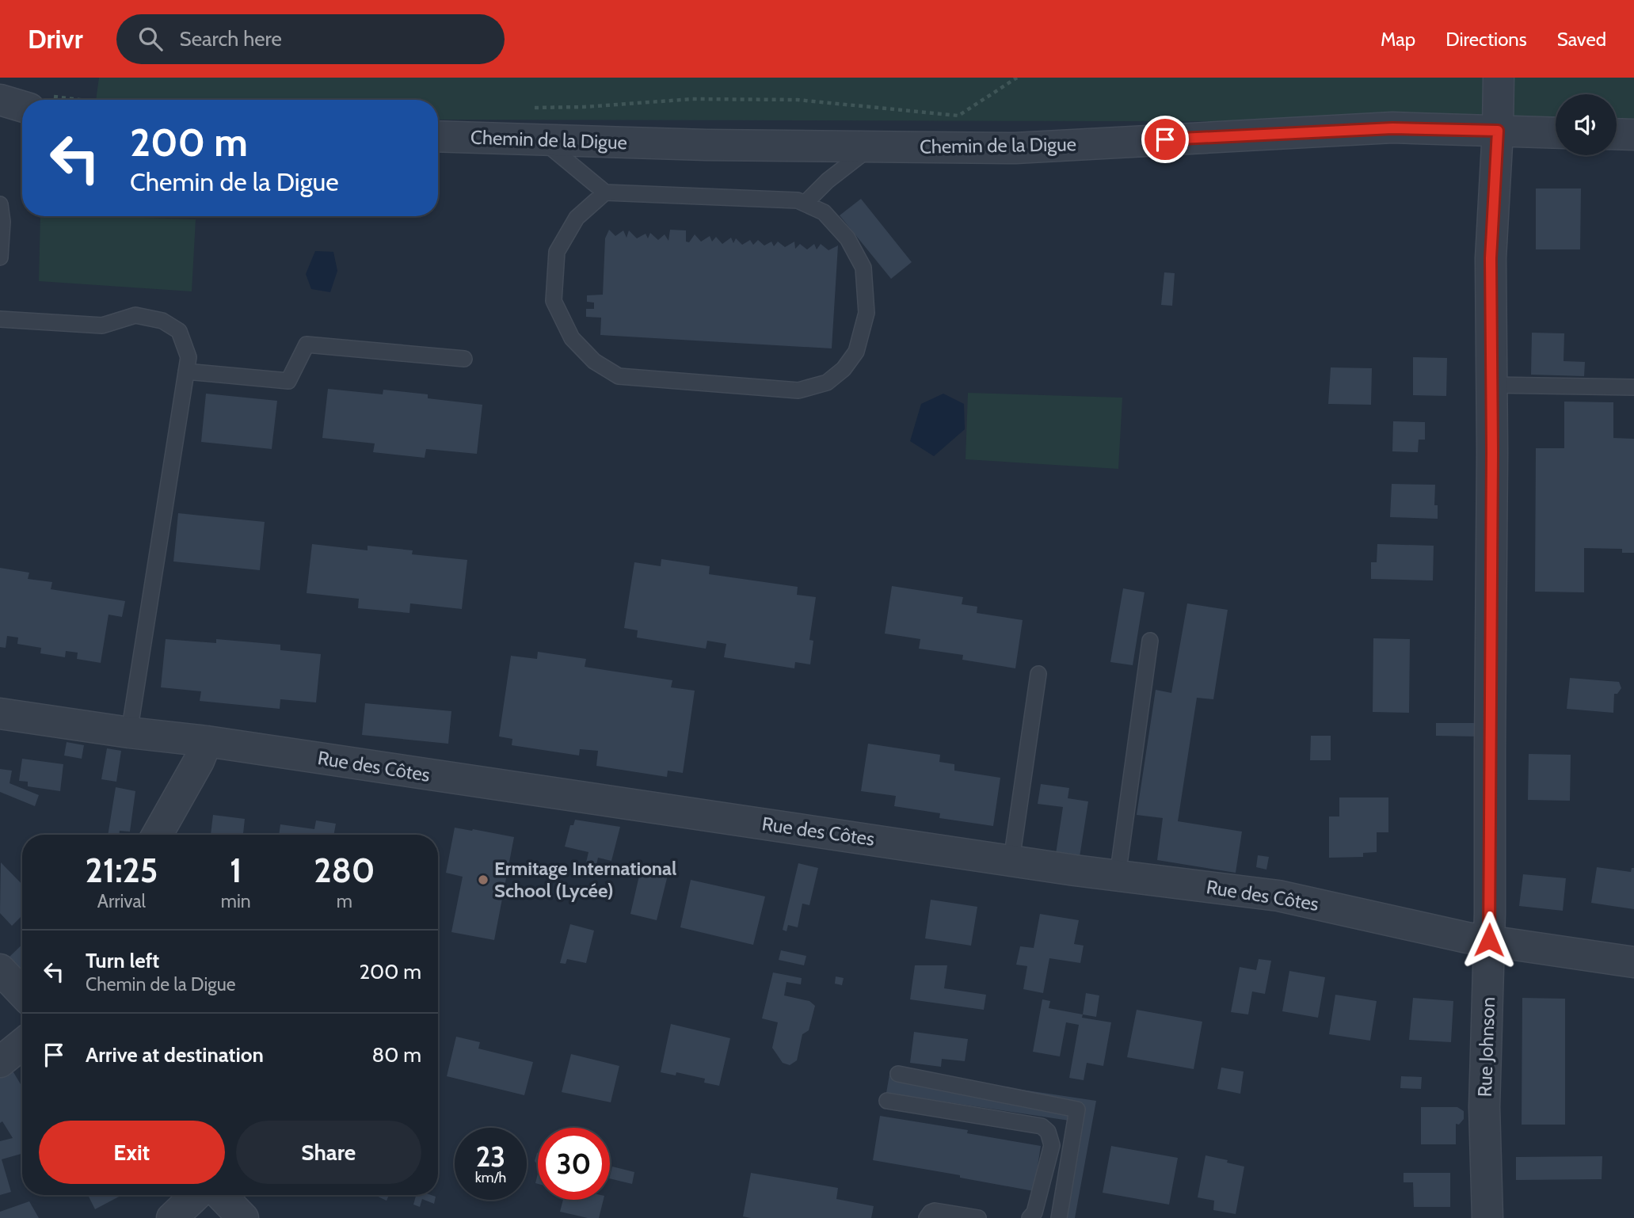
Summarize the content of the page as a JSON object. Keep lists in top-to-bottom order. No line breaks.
{"streets":{"street":["Chemin de la Digue","Rue des Côtes","Rue Johnson"]},"crossings":[["Chemin de la Digue","Rue Johnson"],["Rue des Côtes","Rue Johnson"]],"places":["Ermitage International School (Lycée)"],"page":{"header":"Drivr","search":"Search here","nav":["Map","Directions","Saved"],"turn":["200 m","Chemin de la Digue"],"eta":["21:25","Arrival","1","min","280","m"],"list":[{"name":"Turn left","note":"Chemin de la Digue","value":"200 m"},{"name":"Arrive at destination","value":"80 m"}],"buttons":["Exit","Share"],"speed":"23 km/h","limit":"30"}}
